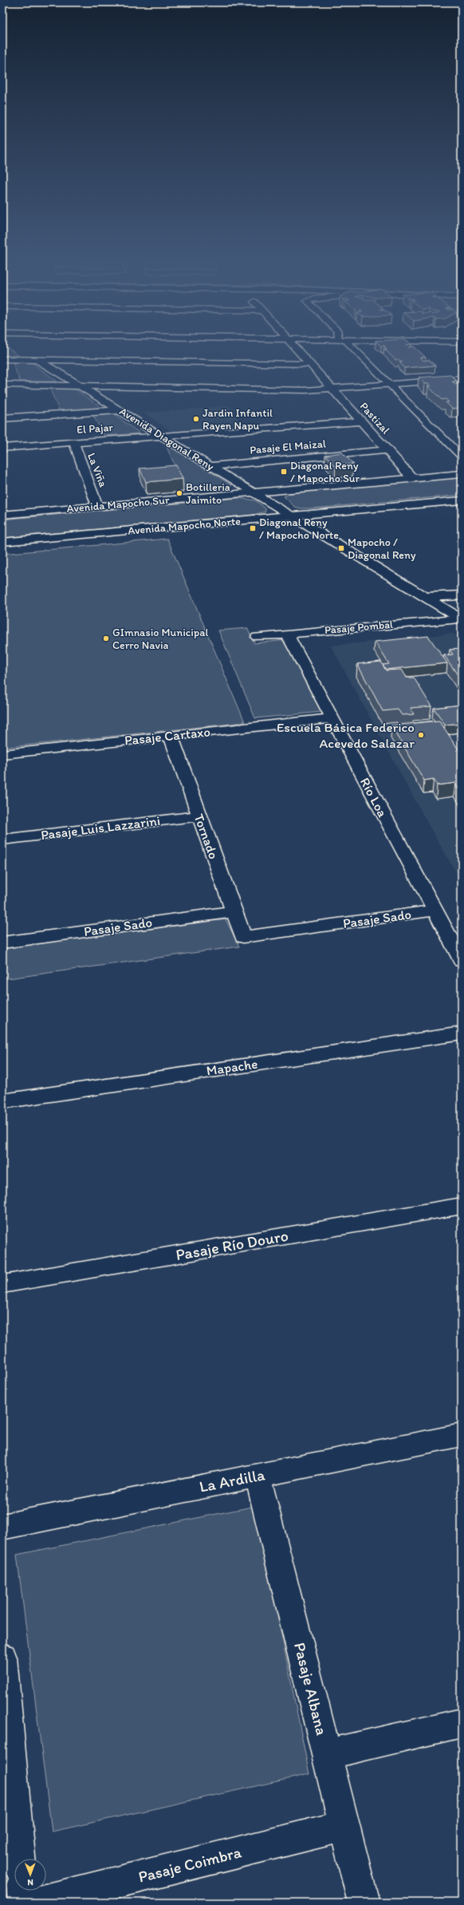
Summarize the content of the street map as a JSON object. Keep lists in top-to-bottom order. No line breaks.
{"streets":{"street":["Pastizal","El Pajar","Avenida Diagonal Reny","Pasaje El Maizal","La Viña","Avenida Mapocho Sur","Avenida Mapocho Norte","Pasaje Pombal","Pasaje Cartaxo","Río Loa","Pasaje Luis Lazzarini","Tornado","Pasaje Sado","Mapache","Pasaje Río Douro","La Ardilla","Pasaje Albana","Pasaje Coimbra"]},"crossings":[["Pastizal","El Pajar"],["Pastizal","Pasaje El Maizal"],["Pastizal","Avenida Mapocho Sur"],["El Pajar","Avenida Diagonal Reny"],["El Pajar","La Viña"],["Avenida Diagonal Reny","Pasaje El Maizal"],["Avenida Diagonal Reny","Avenida Mapocho Sur"],["Avenida Diagonal Reny","Avenida Mapocho Norte"],["Avenida Diagonal Reny","Pasaje Pombal"],["La Viña","Avenida Mapocho Sur"],["Pasaje Pombal","Río Loa"],["Pasaje Cartaxo","Río Loa"],["Pasaje Cartaxo","Tornado"],["Río Loa","Pasaje Sado"],["Pasaje Luis Lazzarini","Tornado"],["Tornado","Pasaje Sado"],["La Ardilla","Pasaje Albana"],["Pasaje Albana","Pasaje Coimbra"]],"places":{"other":["Jardin Infantil Rayen Napu","Botilleria Jaimito","GImnasio Municipal Cerro Navia","Escuela Básica Federico Acevedo Salazar"],"transit":["Diagonal Reny / Mapocho Sur","Diagonal Reny / Mapocho Norte","Mapocho / Diagonal Reny"]},"north":"bottom"}
